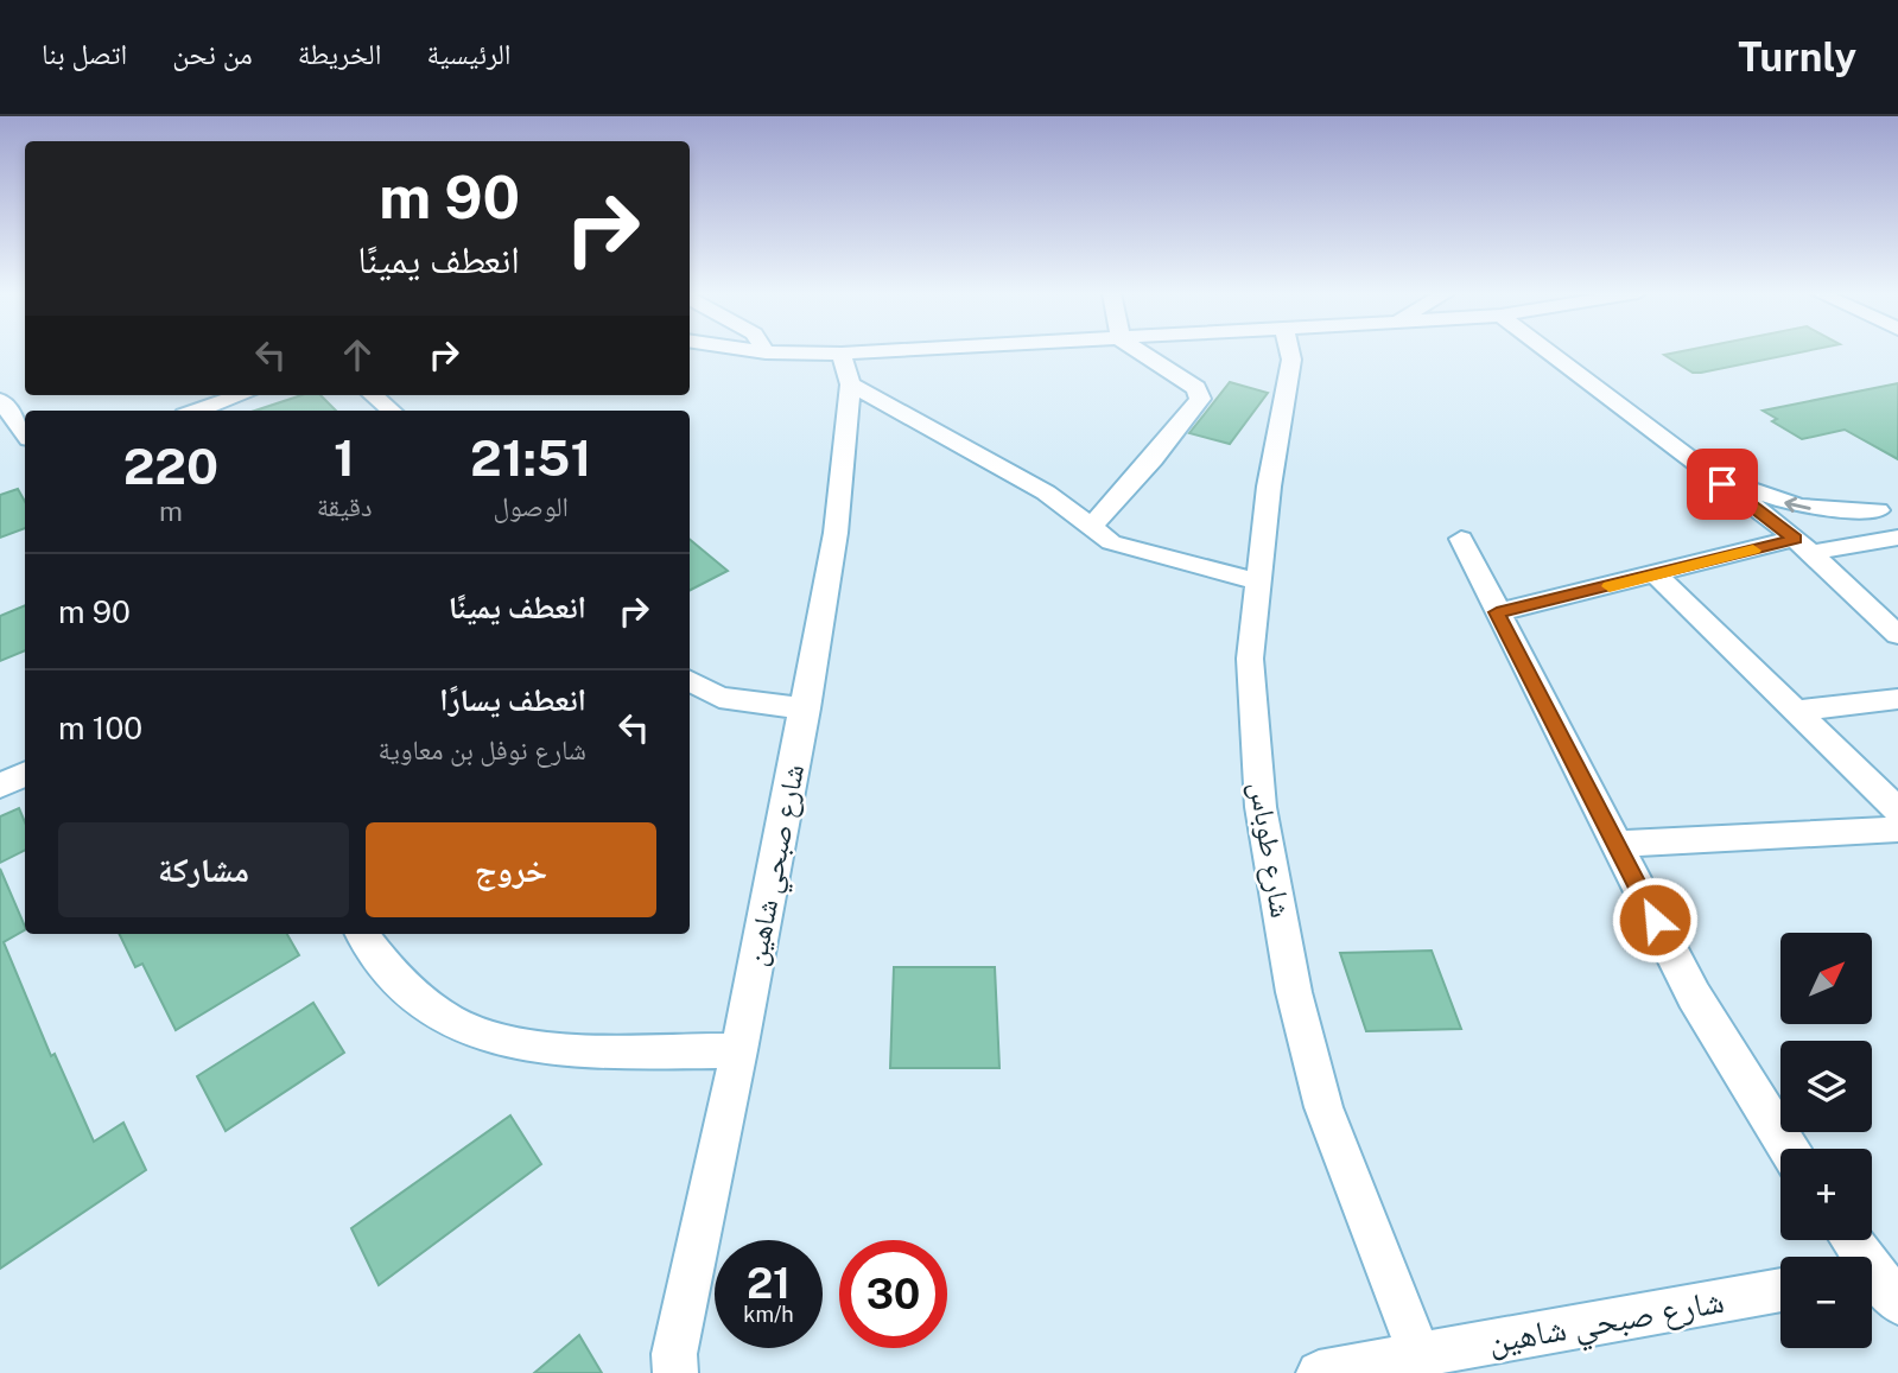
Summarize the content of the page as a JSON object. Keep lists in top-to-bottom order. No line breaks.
{"streets":{"street":["شارع طوباس","شارع صبحي شاهين"]},"crossings":[["شارع طوباس","شارع صبحي شاهين"]],"north":"top right","page":{"header":"Turnly","nav":["الرئيسية","الخريطة","من نحن","اتصل بنا"],"turn":["90 m","انعطف يمينًا"],"eta":["21:51","الوصول","1","دقيقة","220","m"],"list":[{"name":"انعطف يمينًا","value":"90 m"},{"name":"انعطف يسارًا","note":"شارع نوفل بن معاوية","value":"100 m"}],"buttons":["خروج","مشاركة"],"map_buttons":["+","−"],"speed":"21 km/h","limit":"30"}}
